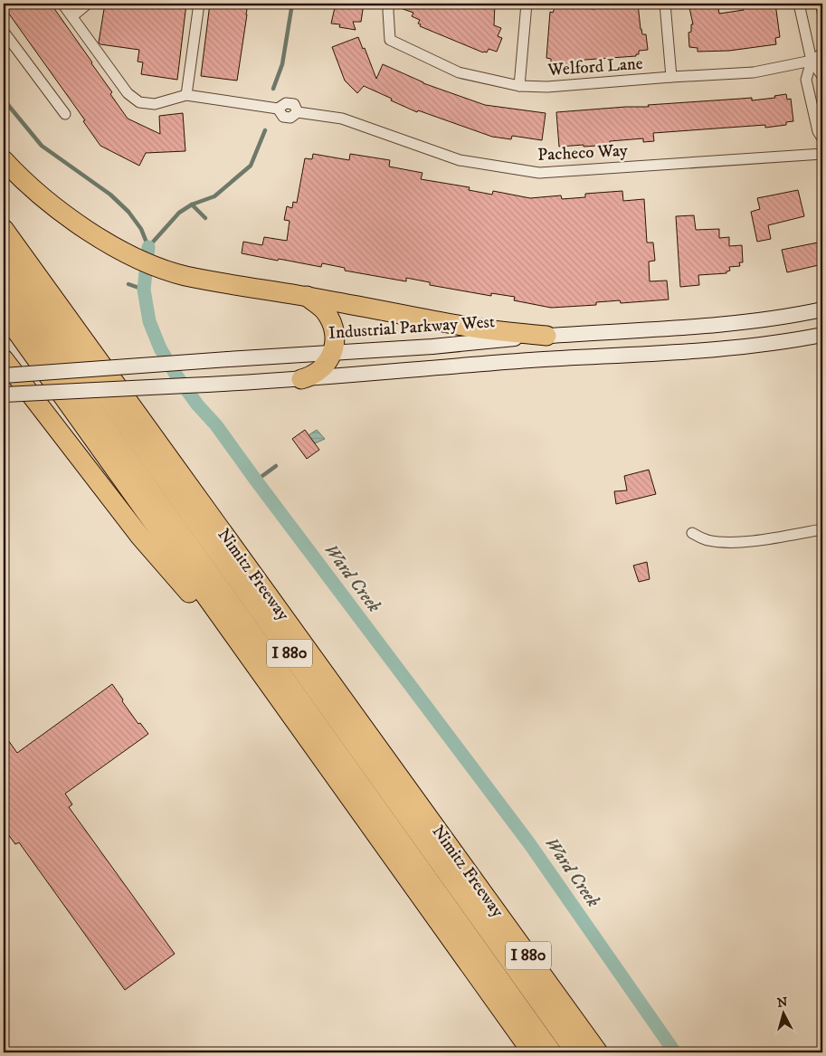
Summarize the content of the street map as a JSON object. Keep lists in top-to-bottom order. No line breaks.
{"streets":{"highway":["Nimitz Freeway","I 880"],"main road":["Industrial Parkway West"],"street":["Welford Lane","Pacheco Way"]},"water":["Ward Creek"],"north":"top"}
